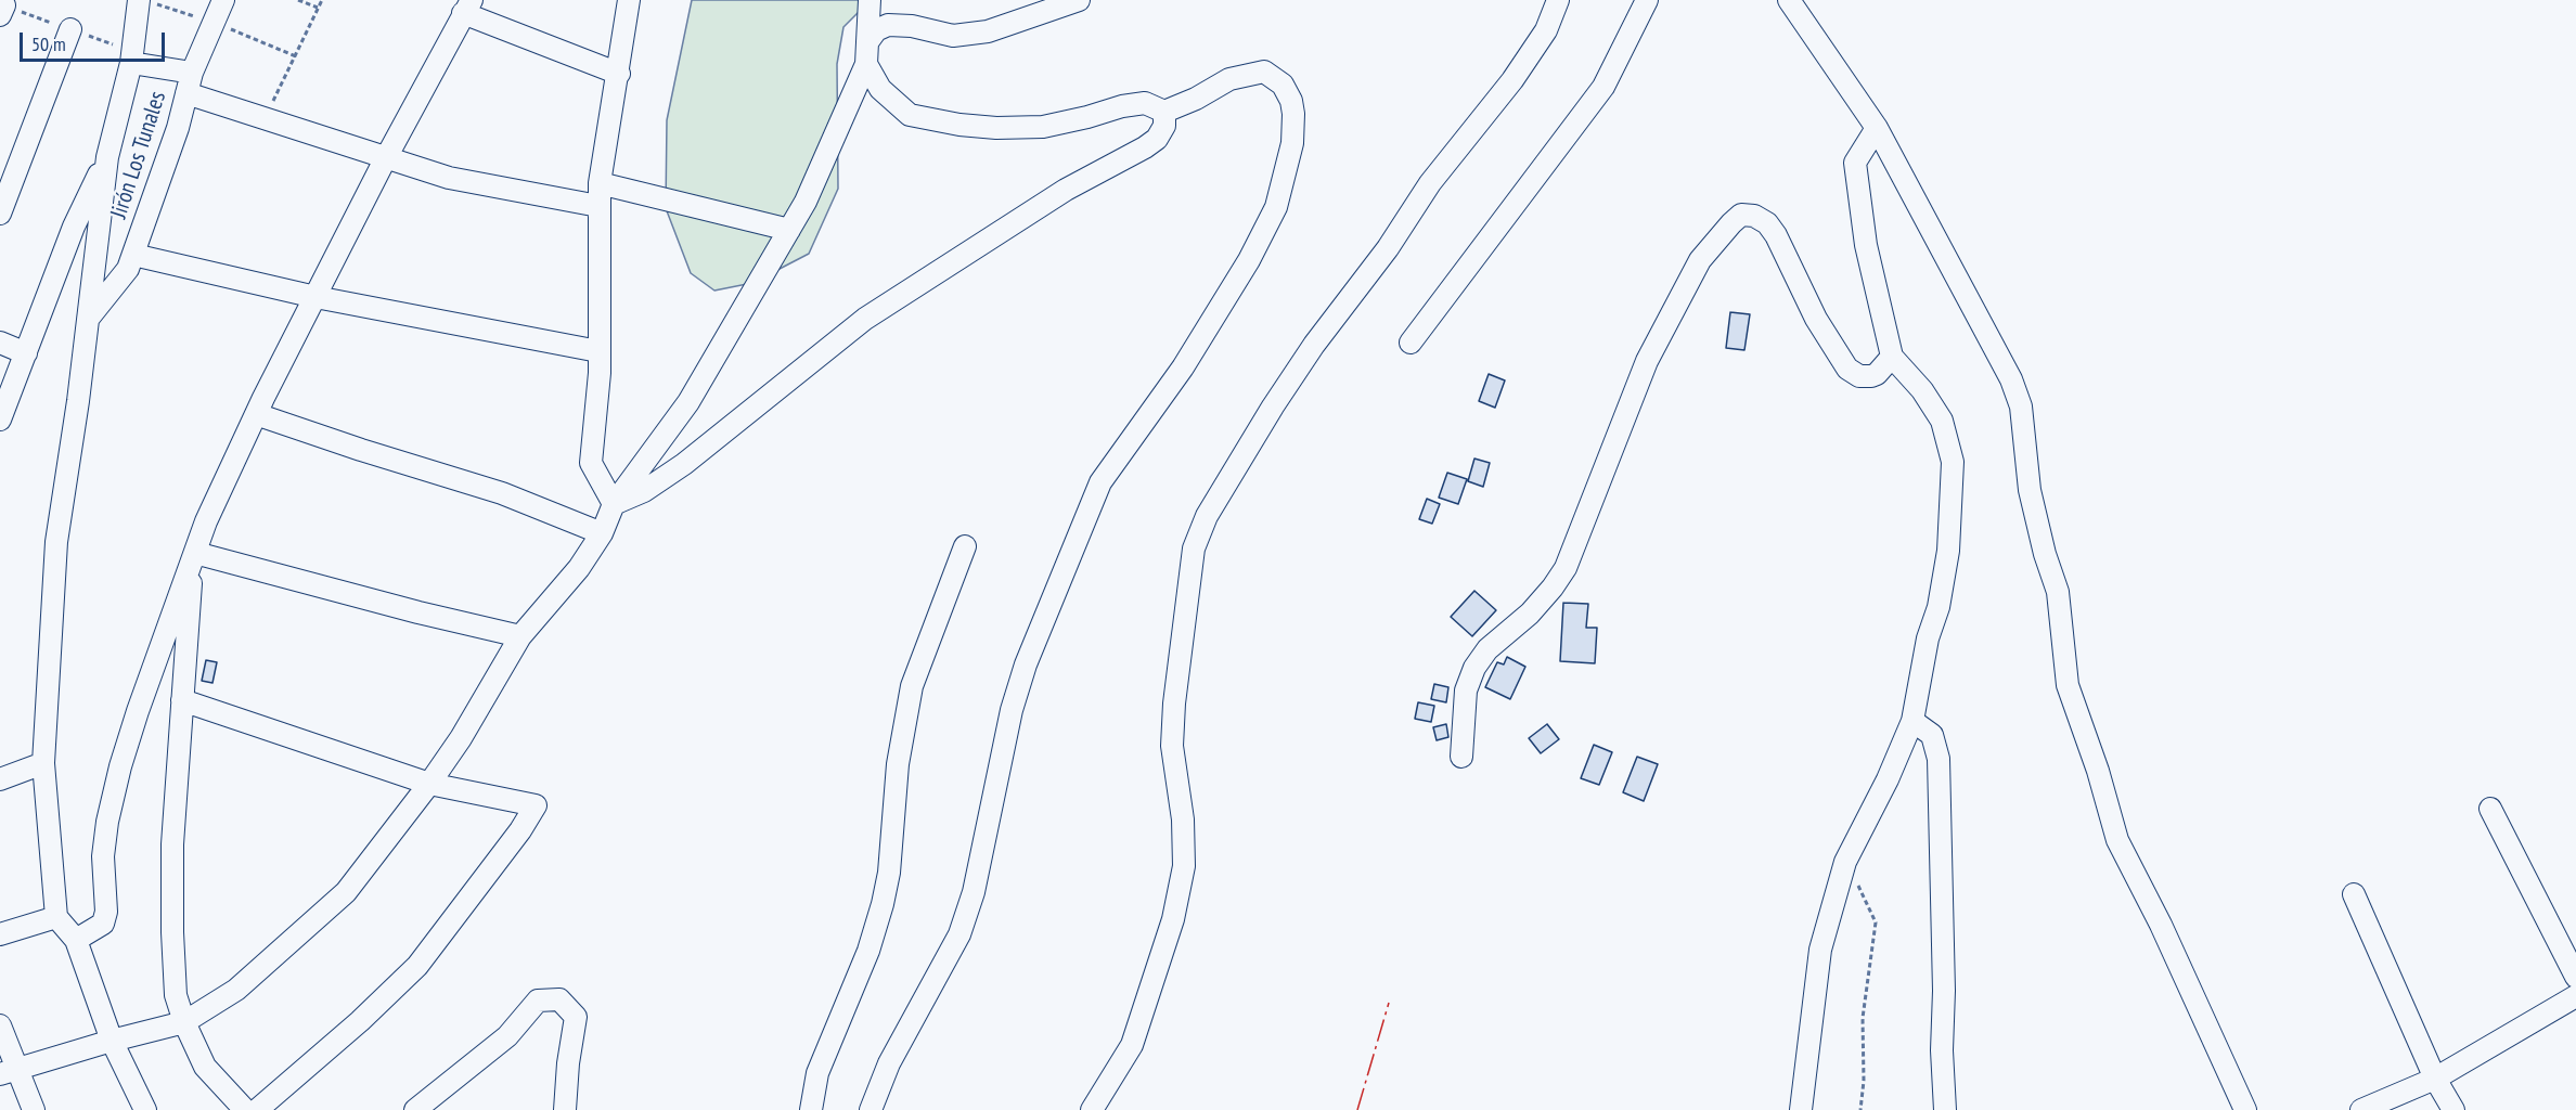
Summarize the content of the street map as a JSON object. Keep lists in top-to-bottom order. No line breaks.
{"streets":{"street":["Jirón Los Tunales"]},"scale_bar":"50 m"}
